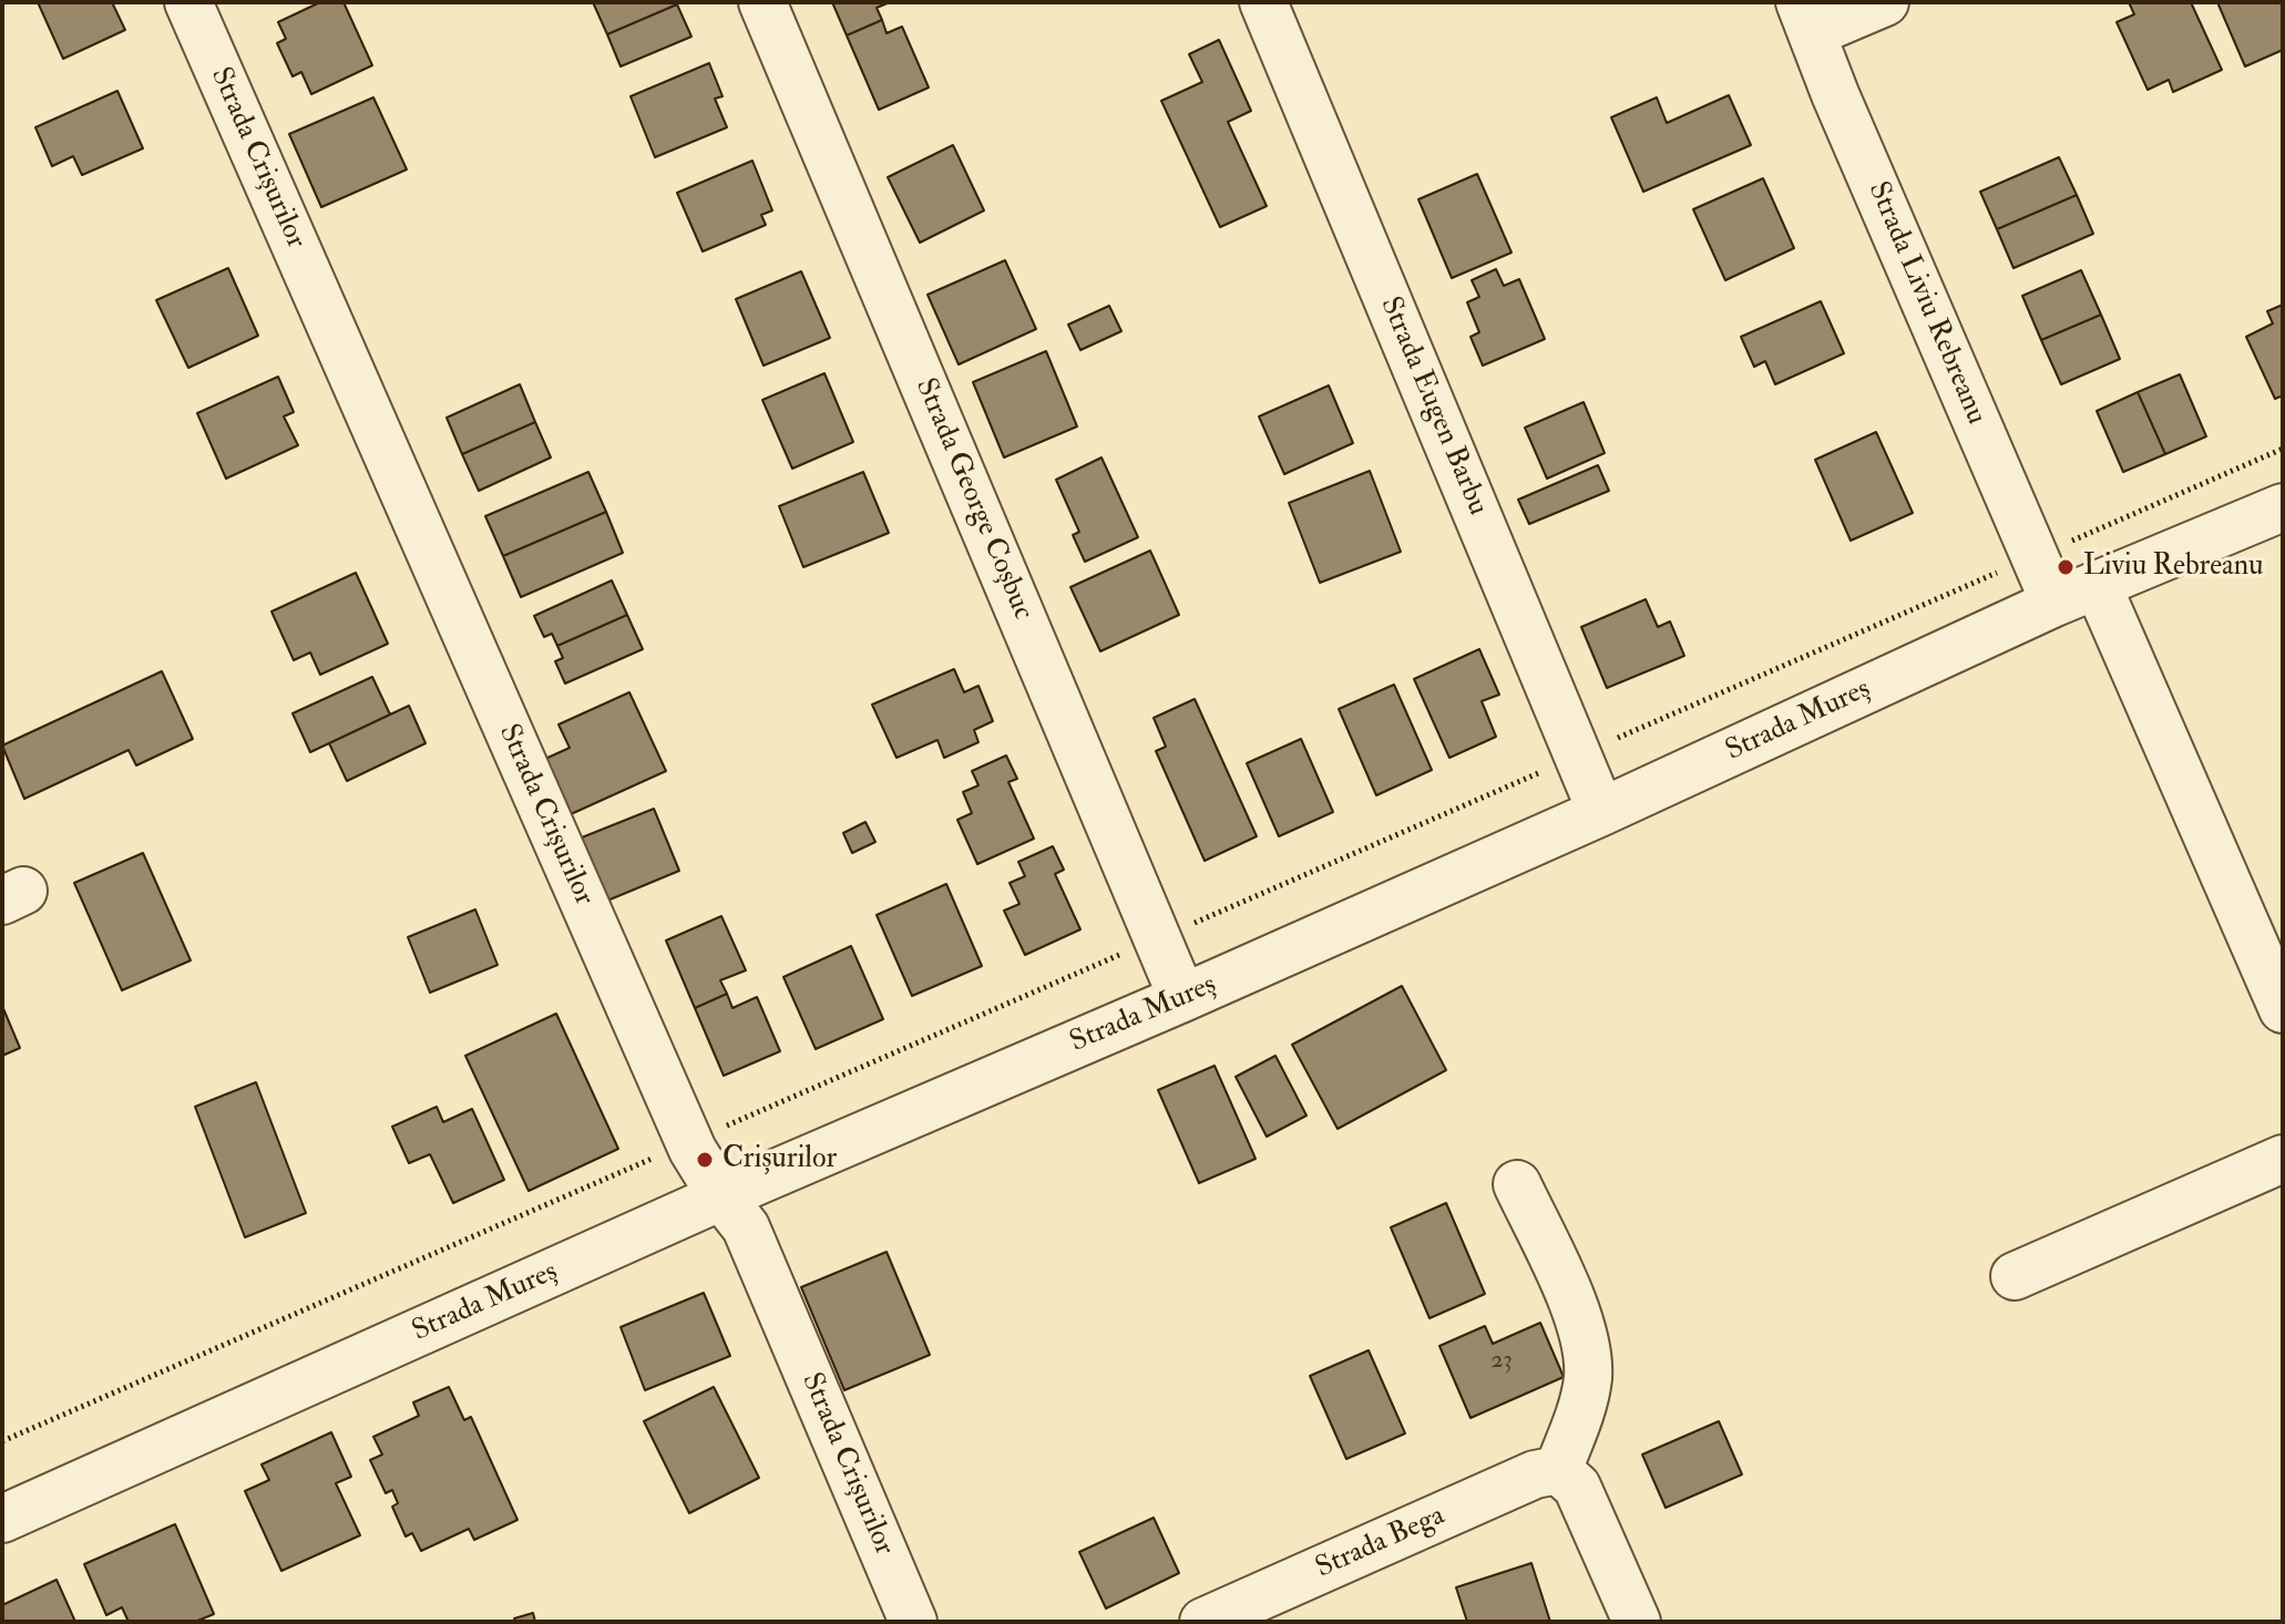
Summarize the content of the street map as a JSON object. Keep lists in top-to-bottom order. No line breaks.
{"streets":{"street":["Strada Crișurilor","Strada Liviu Rebreanu","Strada Eugen Barbu","Strada George Coșbuc","Strada Mureș","Strada Bega"]},"crossings":[["Strada Crișurilor","Strada Mureș"],["Strada Liviu Rebreanu","Strada Mureș"],["Strada Eugen Barbu","Strada Mureș"],["Strada George Coșbuc","Strada Mureș"]],"places":["Liviu Rebreanu","Crișurilor"],"house_numbers":["23"]}
